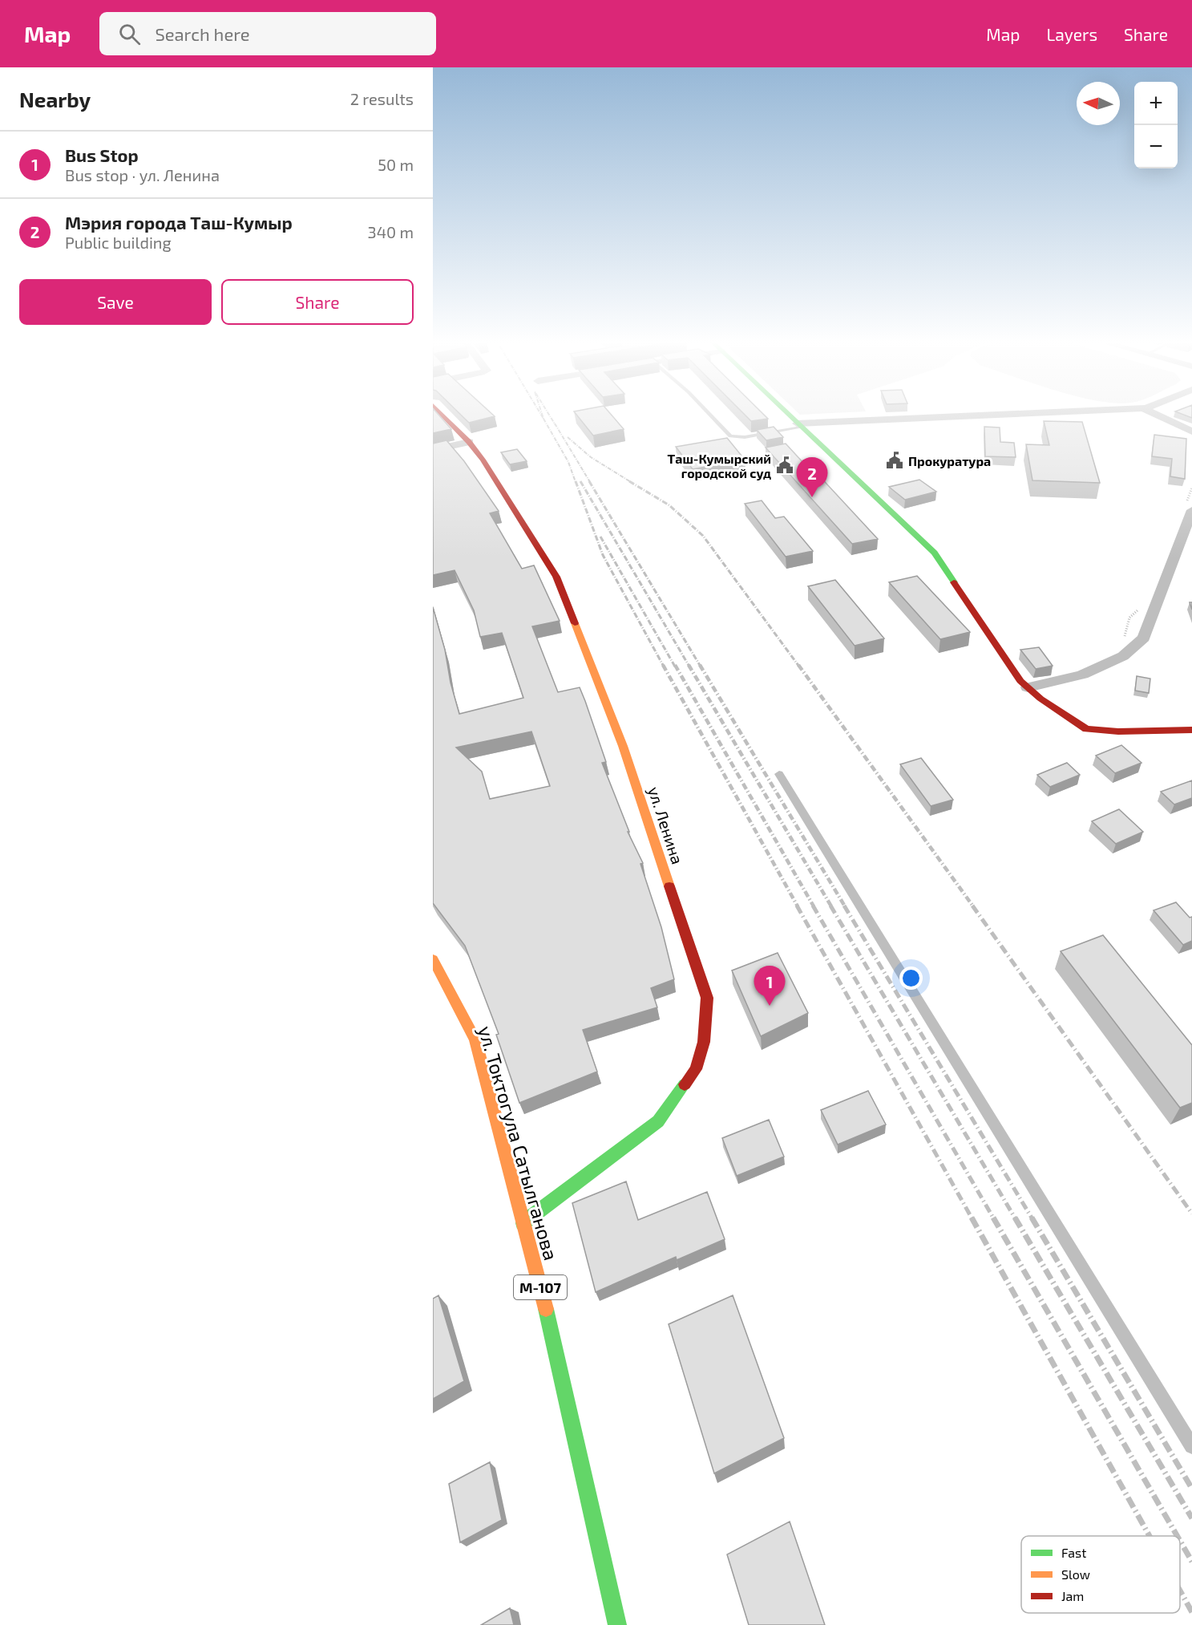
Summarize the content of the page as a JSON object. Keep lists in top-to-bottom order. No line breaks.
{"streets":{"street":["ул. Ленина","ул. Токтогула Сатылганова","М-107"]},"crossings":[["ул. Ленина","ул. Токтогула Сатылганова"]],"places":{"public building":["Прокуратура","Таш-Кумырский городской суд"]},"legend":["Fast","Slow","Jam"],"north":"left","page":{"header":"Map","search":"Search here","nav":["Map","Layers","Share"],"heading":["Nearby","2 results"],"map_buttons":["+","−"],"list":[{"mark":"1","name":"Bus Stop","note":"Bus stop · ул. Ленина","value":"50 m"},{"mark":"2","name":"Мэрия города Таш-Кумыр","note":"Public building","value":"340 m"}],"buttons":["Save","Share"],"pins":["2","1"]}}
